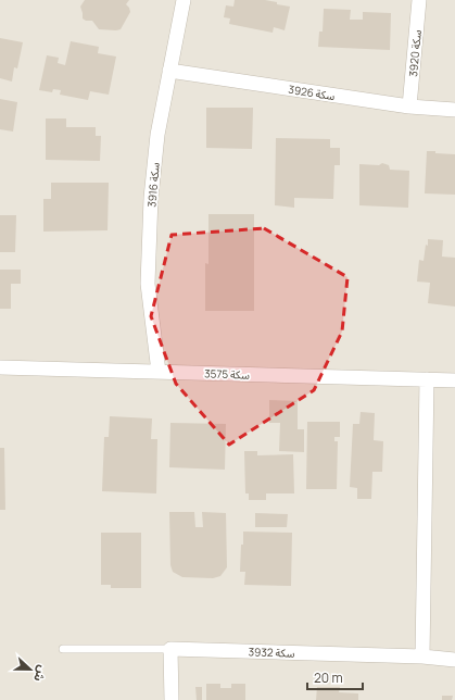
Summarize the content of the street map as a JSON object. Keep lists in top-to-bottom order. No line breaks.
{"streets":{"street":["سكة 3920","سكة 3926","سكة 3916","سكة 3575","سكة 3932"]},"crossings":[["سكة 3920","سكة 3926"],["سكة 3926","سكة 3916"],["سكة 3916","سكة 3575"]],"scale_bar":"20 m","north":"right"}
